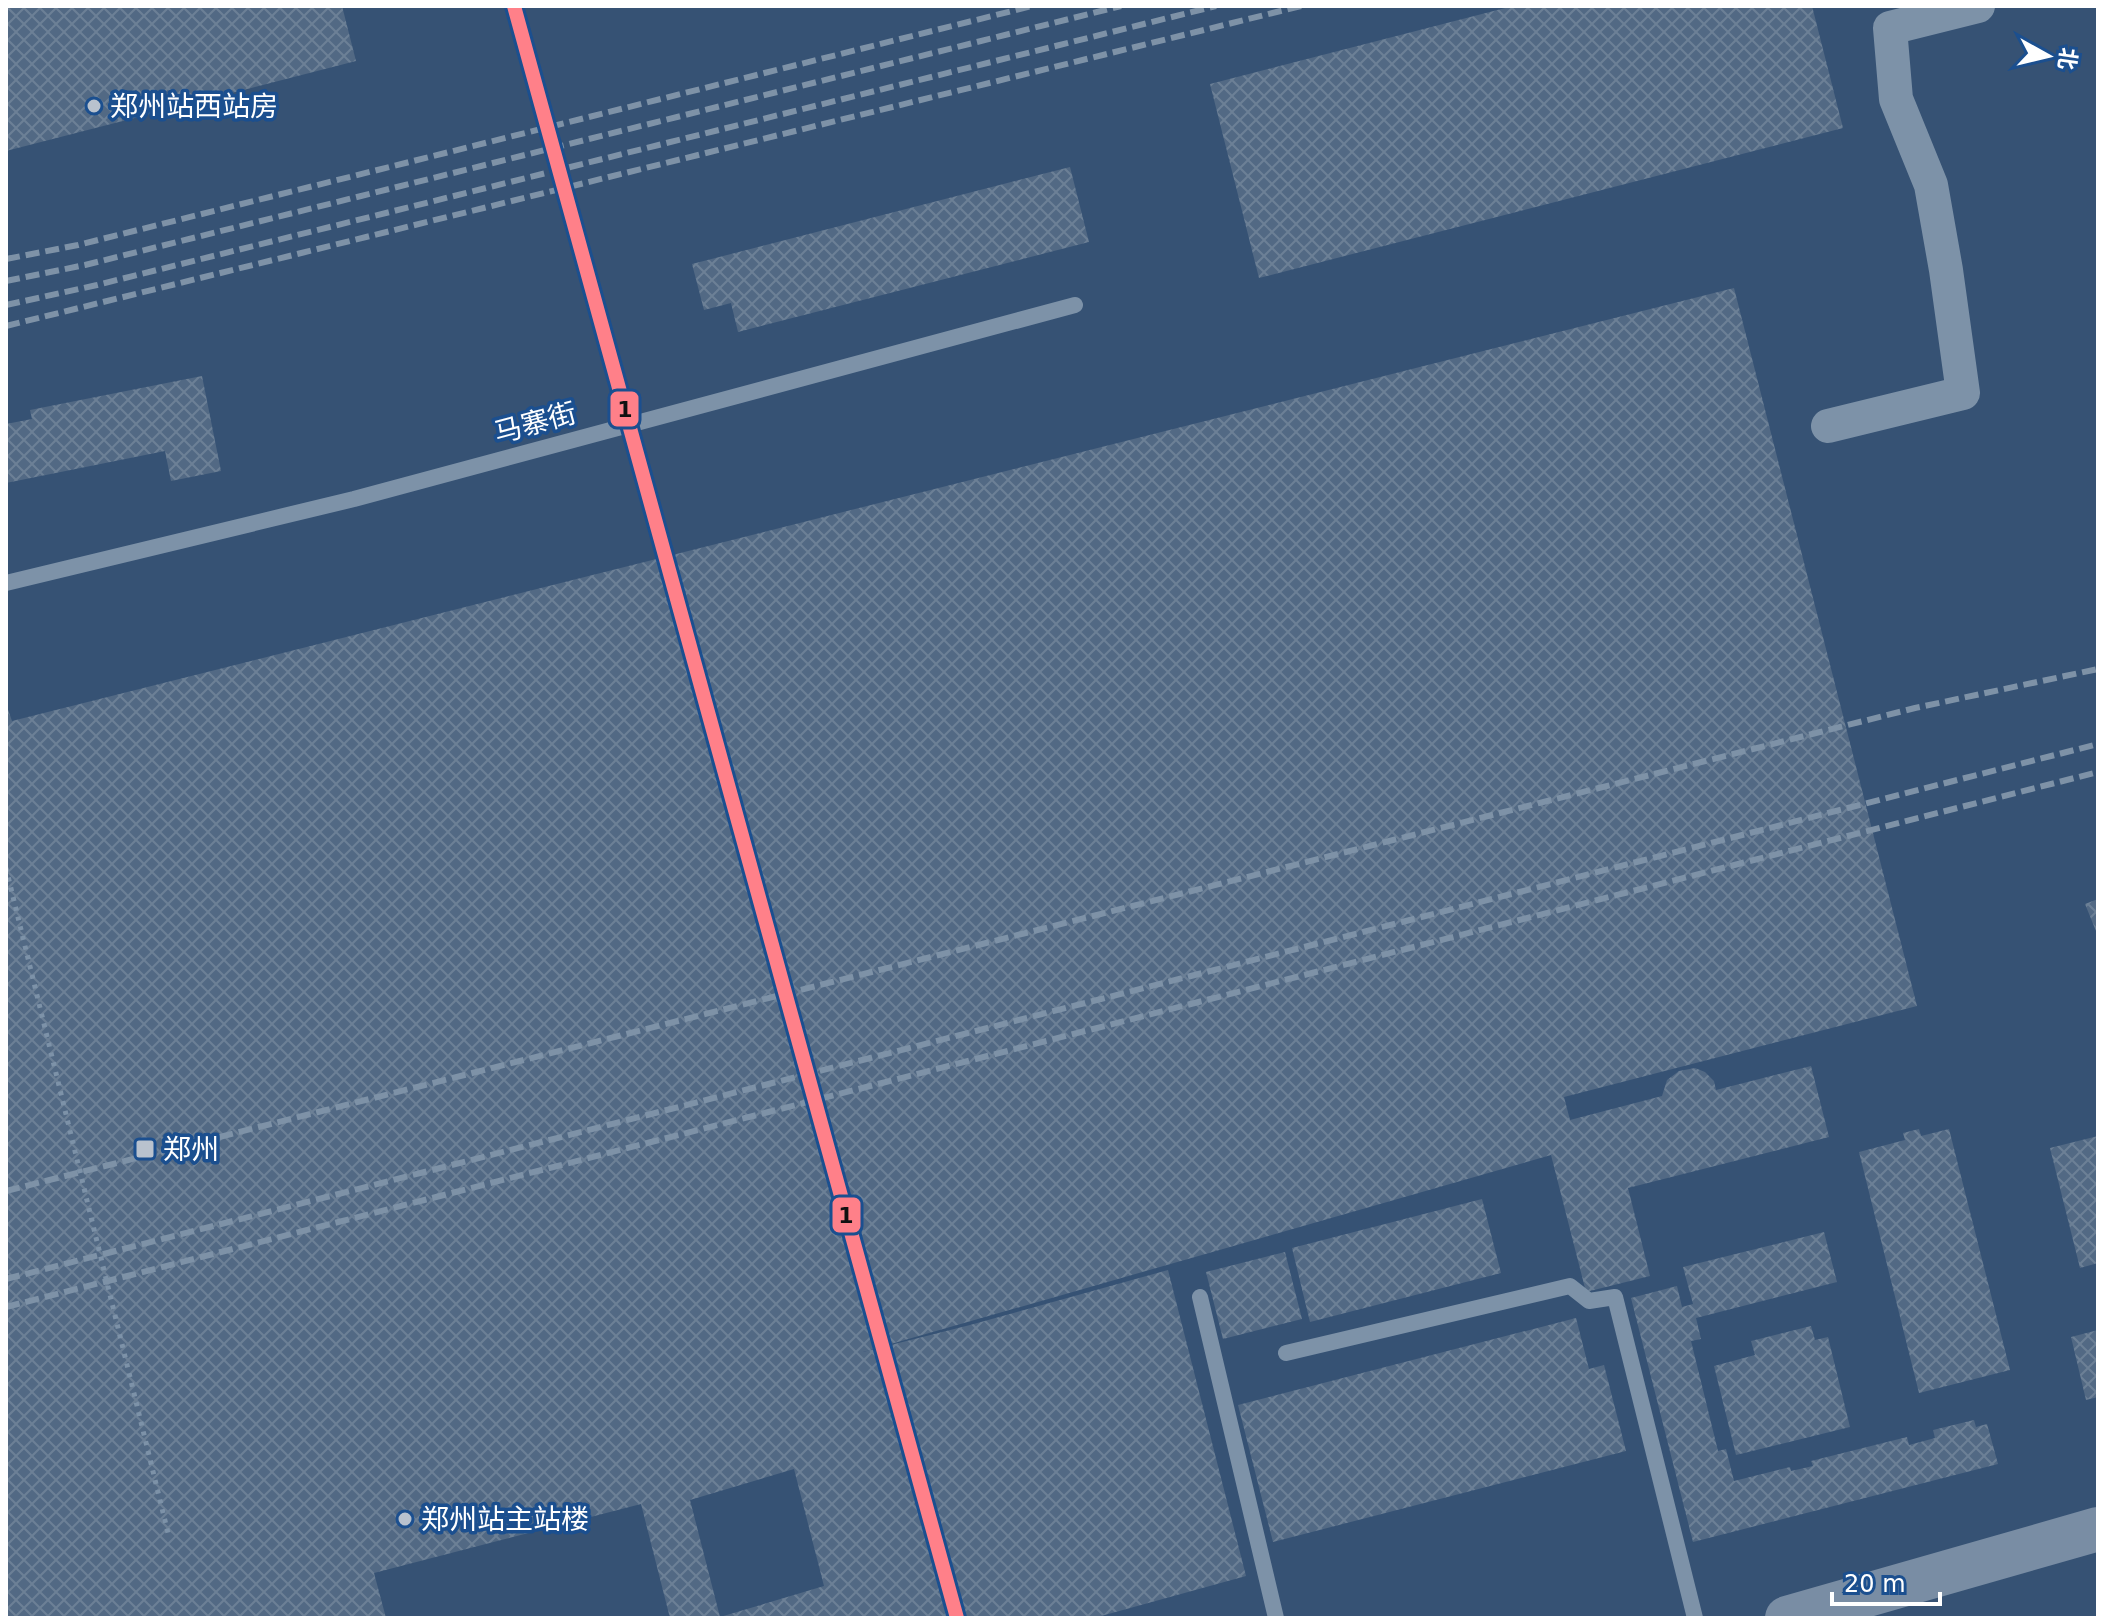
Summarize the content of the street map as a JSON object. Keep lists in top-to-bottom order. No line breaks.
{"streets":{"lane":["马寨街"]},"places":{"other":["郑州站西站房","郑州站主站楼"],"transit":["郑州"]},"lines":["transit line 1"],"scale_bar":"20 m","north":"right"}
